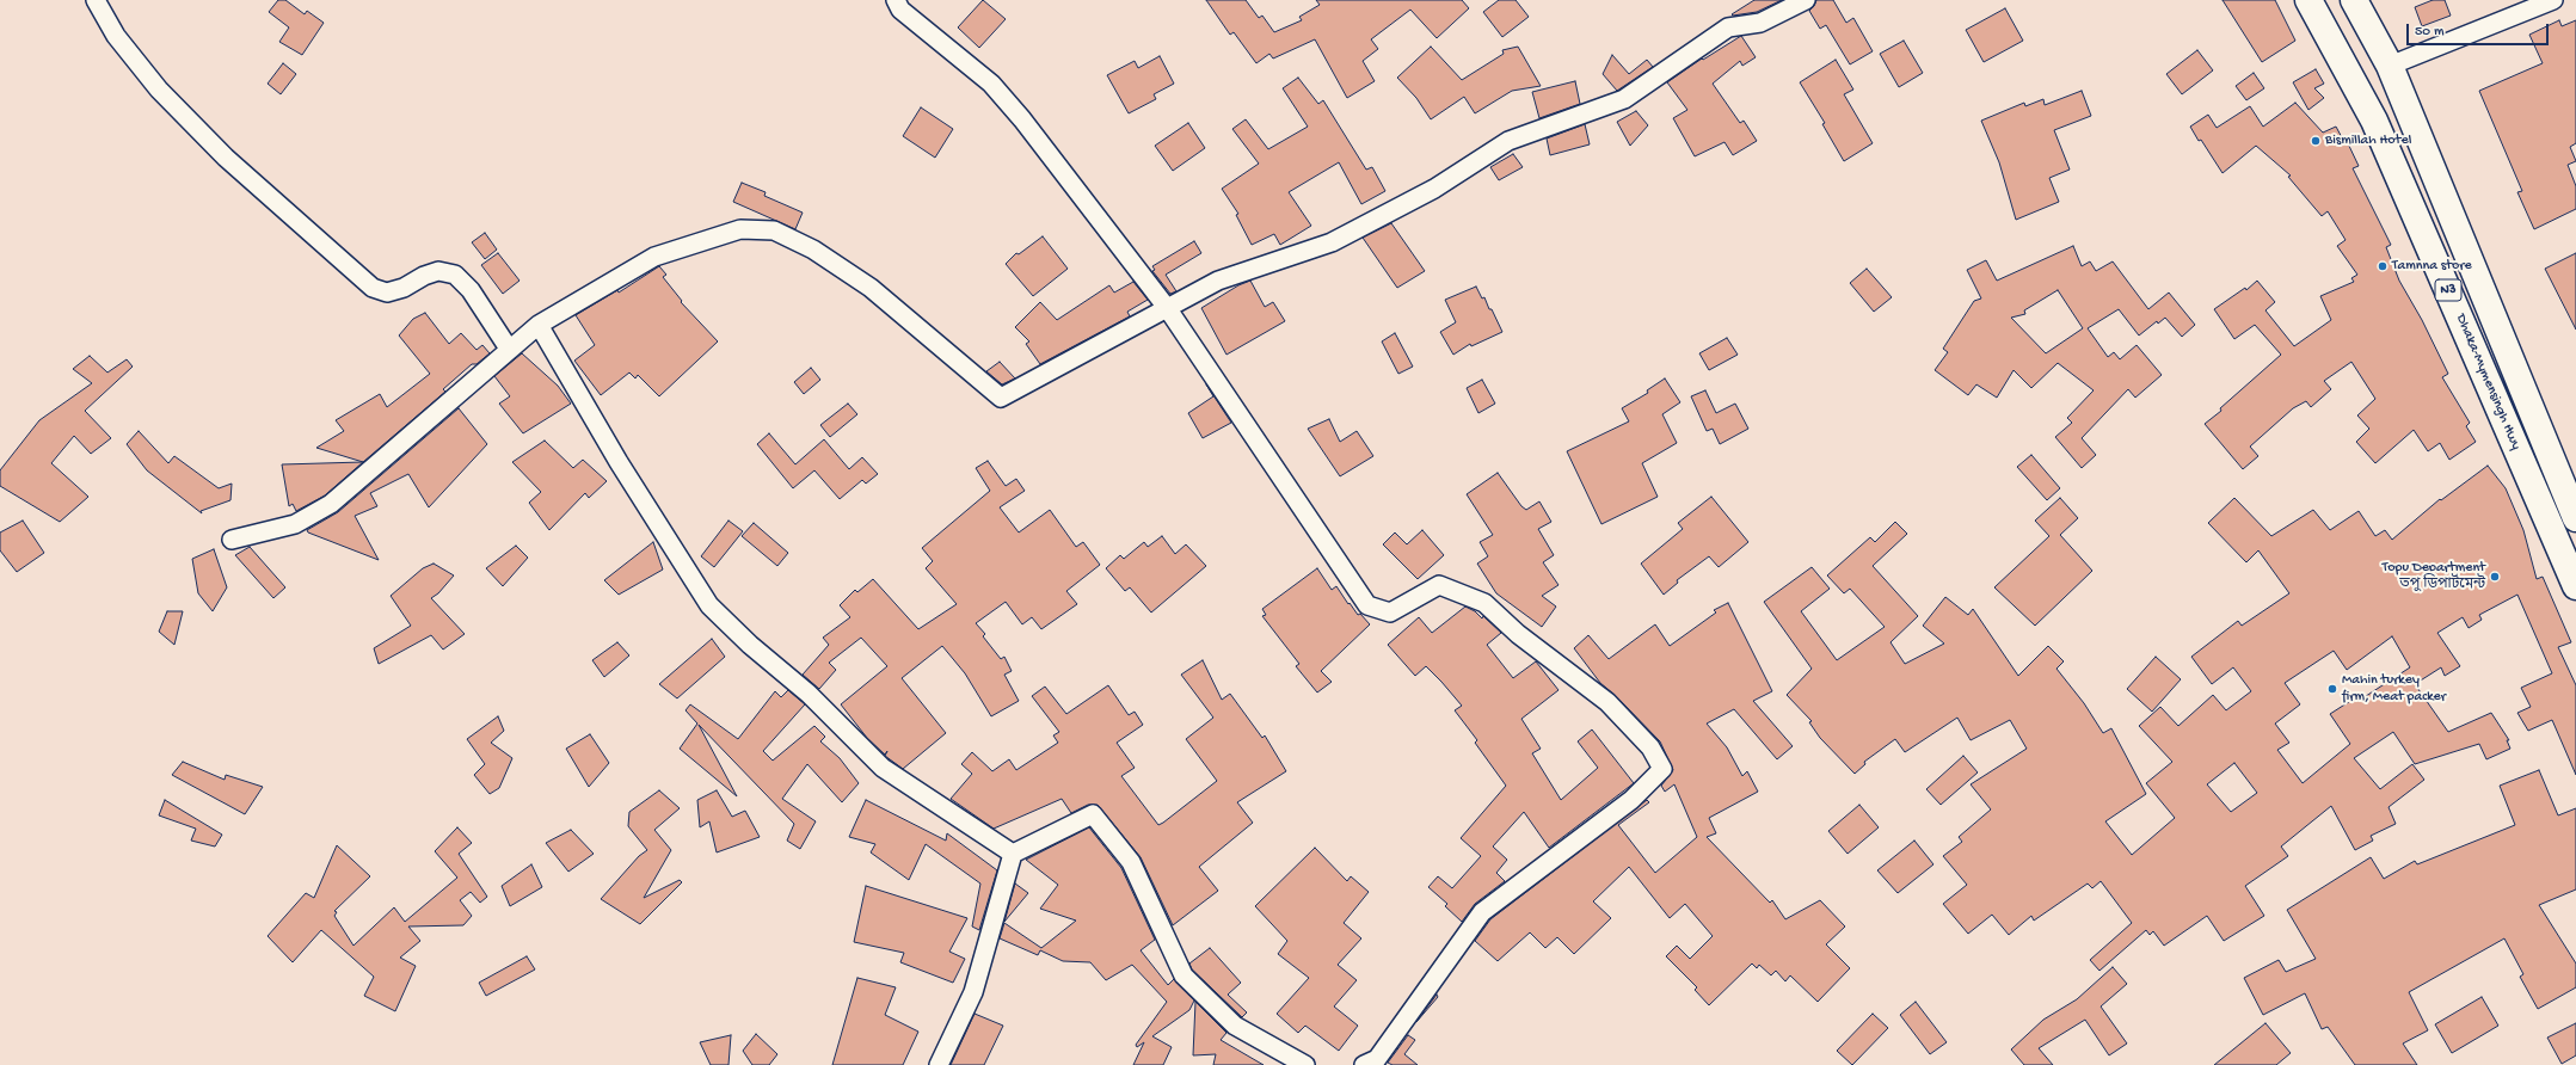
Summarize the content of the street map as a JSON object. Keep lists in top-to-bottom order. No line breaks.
{"streets":{"highway":["N3","Dhaka-Mymensingh Hwy"]},"places":["Bismillah Hotel","Tamnna store","Topu Department তপু ডিপার্টমেন্ট","Mahin turkey firm, Meat packer"],"scale_bar":"50 m"}
